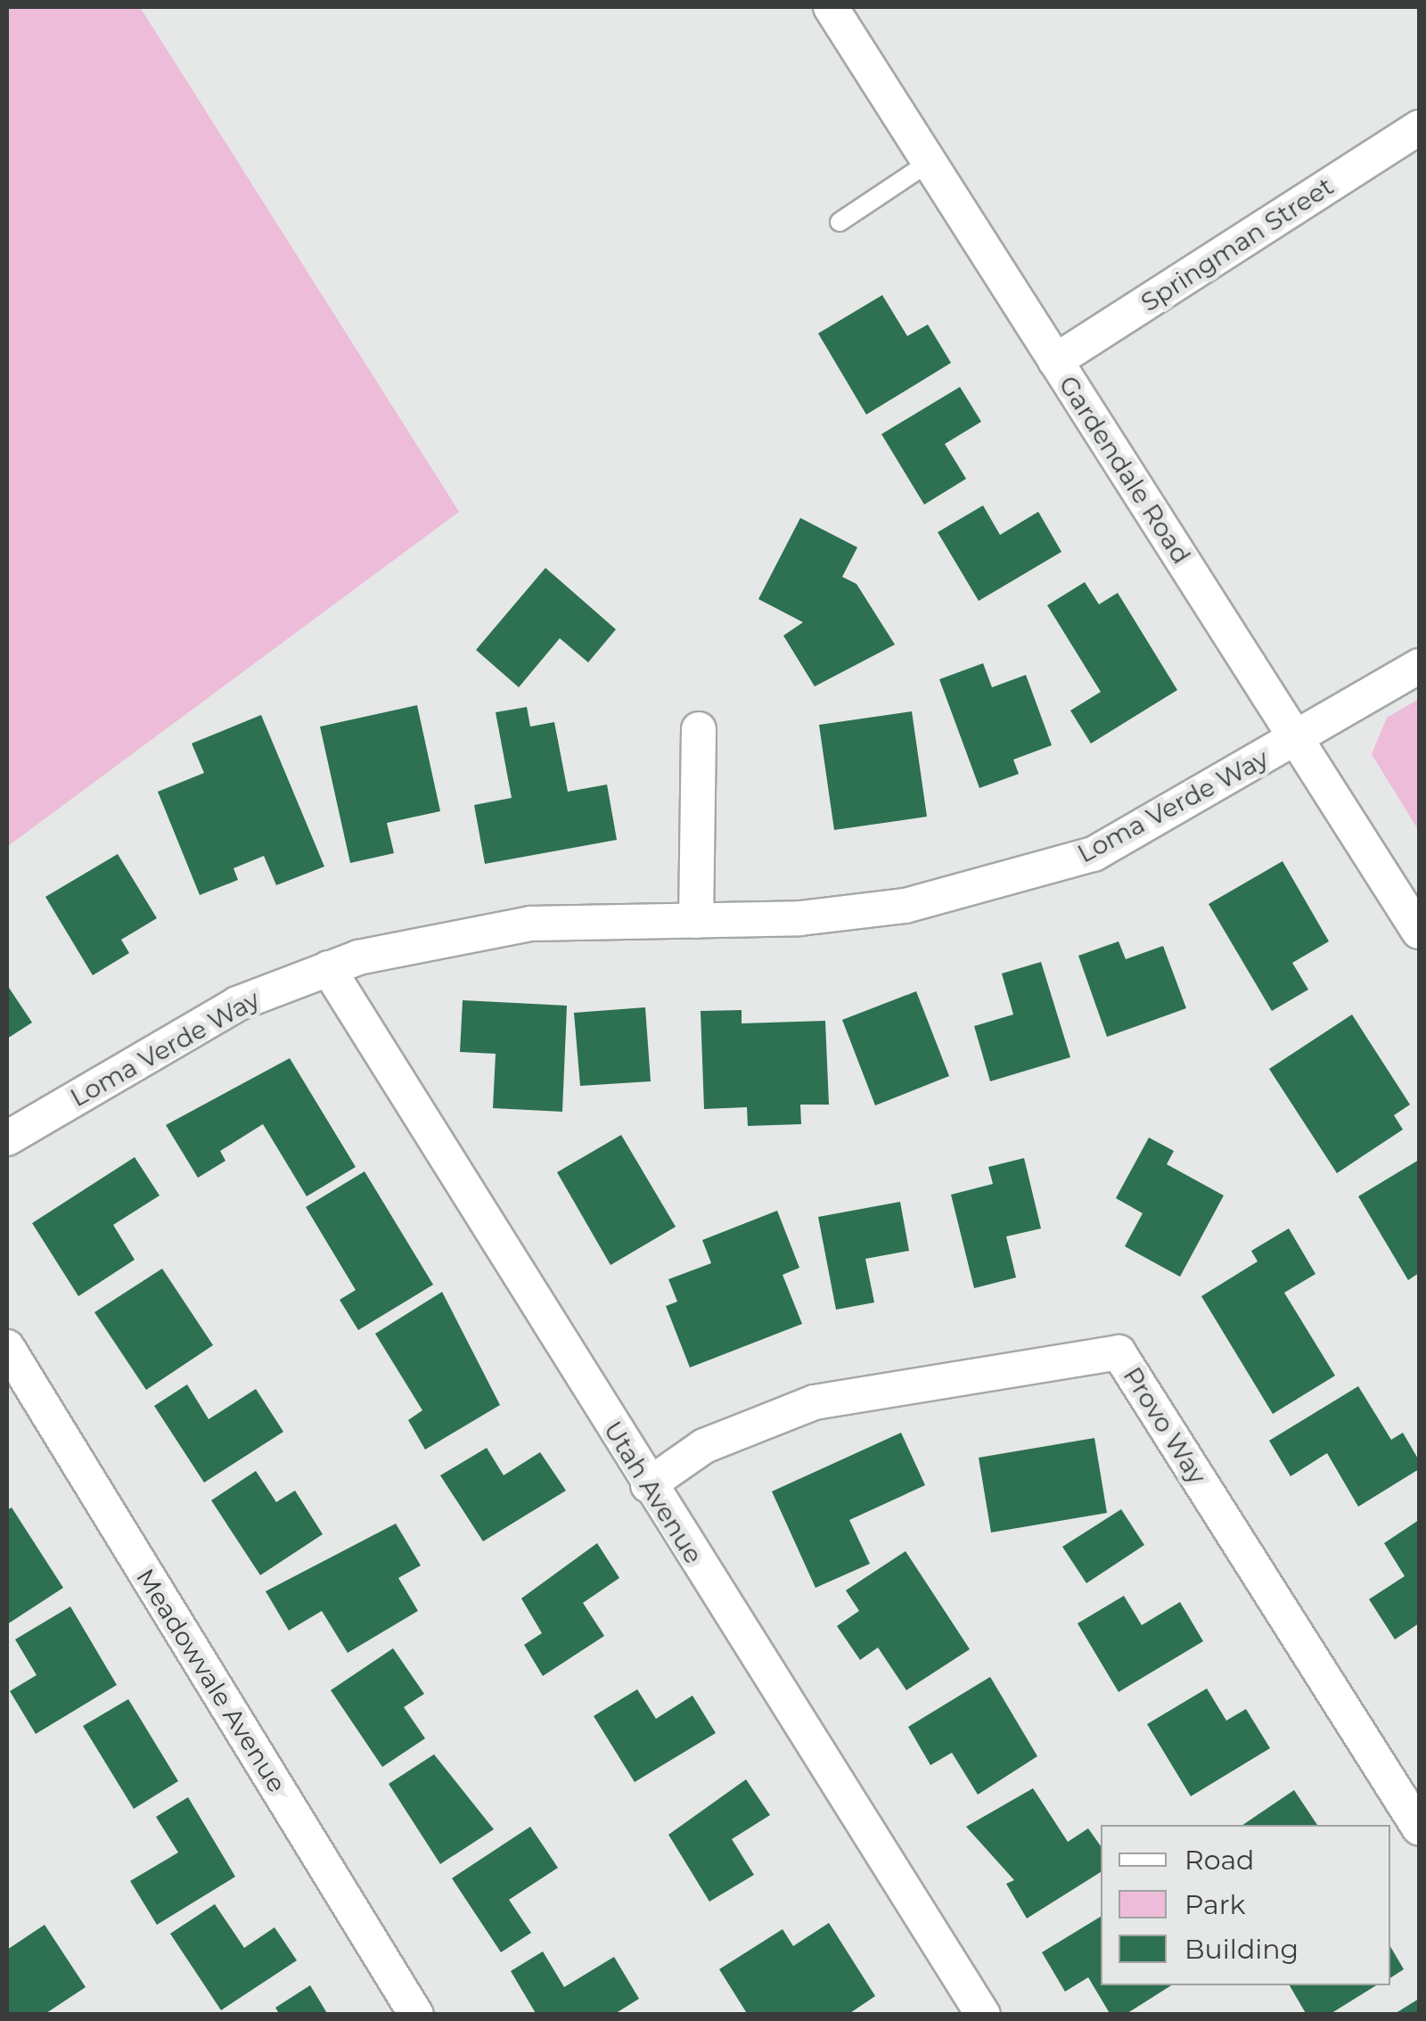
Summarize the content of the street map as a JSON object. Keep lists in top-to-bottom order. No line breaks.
{"streets":{"street":["Springman Street","Gardendale Road","Loma Verde Way","Provo Way","Utah Avenue","Meadowvale Avenue"]},"crossings":[["Springman Street","Gardendale Road"],["Gardendale Road","Loma Verde Way"],["Loma Verde Way","Utah Avenue"],["Provo Way","Utah Avenue"]],"legend":["Road","Park","Building"]}
